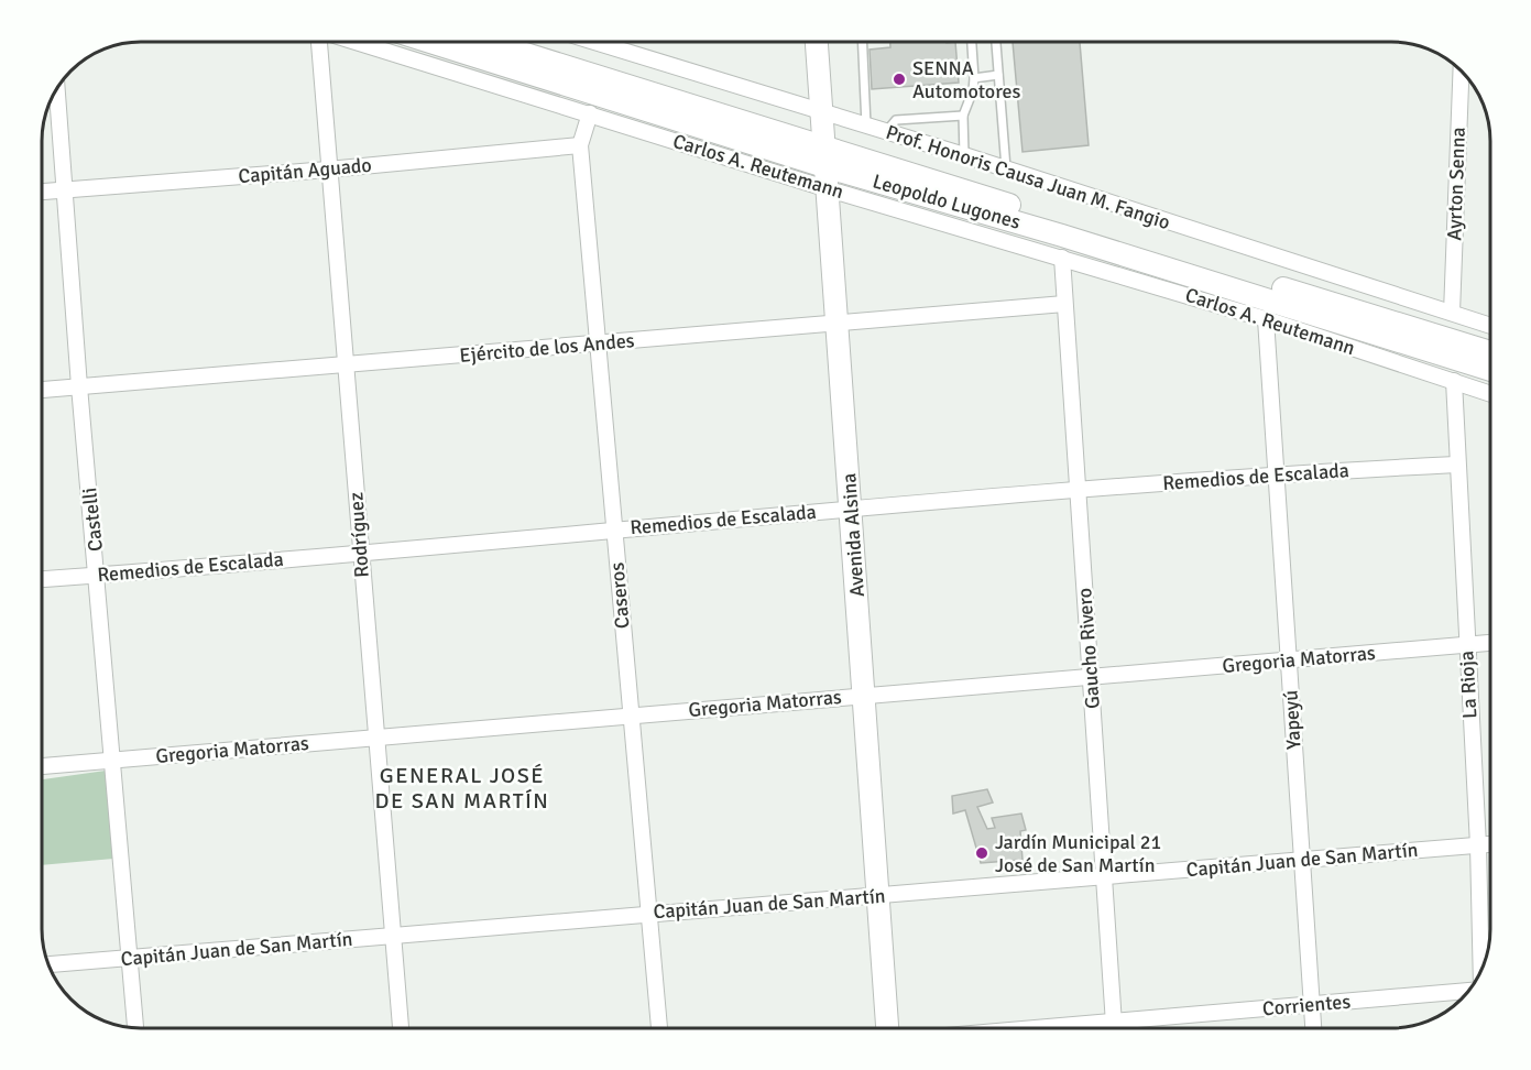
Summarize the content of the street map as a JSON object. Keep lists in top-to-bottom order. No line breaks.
{"streets":{"main road":["Leopoldo Lugones","Avenida Alsina"],"street":["Carlos A. Reutemann","Capitán Aguado","Prof. Honoris Causa Juan M. Fangio","Ayrton Senna","Ejército de los Andes","Remedios de Escalada","Castelli","Rodríguez","Caseros","Gaucho Rivero","Gregoria Matorras","La Rioja","Yapeyú","Capitán Juan de San Martín","Corrientes"]},"crossings":[["Carlos A. Reutemann","Avenida Alsina"],["Carlos A. Reutemann","Caseros"],["Carlos A. Reutemann","Gaucho Rivero"],["Carlos A. Reutemann","La Rioja"],["Carlos A. Reutemann","Yapeyú"],["Capitán Aguado","Castelli"],["Capitán Aguado","Rodríguez"],["Capitán Aguado","Caseros"],["Prof. Honoris Causa Juan M. Fangio","Ayrton Senna"],["Prof. Honoris Causa Juan M. Fangio","Avenida Alsina"],["Leopoldo Lugones","Avenida Alsina"],["Ejército de los Andes","Castelli"],["Ejército de los Andes","Rodríguez"],["Ejército de los Andes","Avenida Alsina"],["Ejército de los Andes","Caseros"],["Ejército de los Andes","Gaucho Rivero"],["Remedios de Escalada","Castelli"],["Remedios de Escalada","Rodríguez"],["Remedios de Escalada","Avenida Alsina"],["Remedios de Escalada","Caseros"],["Remedios de Escalada","Gaucho Rivero"],["Remedios de Escalada","La Rioja"],["Remedios de Escalada","Yapeyú"],["Castelli","Gregoria Matorras"],["Castelli","Capitán Juan de San Martín"],["Rodríguez","Gregoria Matorras"],["Rodríguez","Capitán Juan de San Martín"],["Avenida Alsina","Gregoria Matorras"],["Avenida Alsina","Capitán Juan de San Martín"],["Caseros","Gregoria Matorras"],["Caseros","Capitán Juan de San Martín"],["Gaucho Rivero","Gregoria Matorras"],["Gaucho Rivero","Capitán Juan de San Martín"],["Gaucho Rivero","Corrientes"],["Gregoria Matorras","La Rioja"],["Gregoria Matorras","Yapeyú"],["La Rioja","Capitán Juan de San Martín"],["Yapeyú","Capitán Juan de San Martín"],["Yapeyú","Corrientes"]],"districts":["GENERAL JOSÉ DE SAN MARTÍN"],"places":["SENNA Automotores","Jardín Municipal 21 José de San Martín"]}
